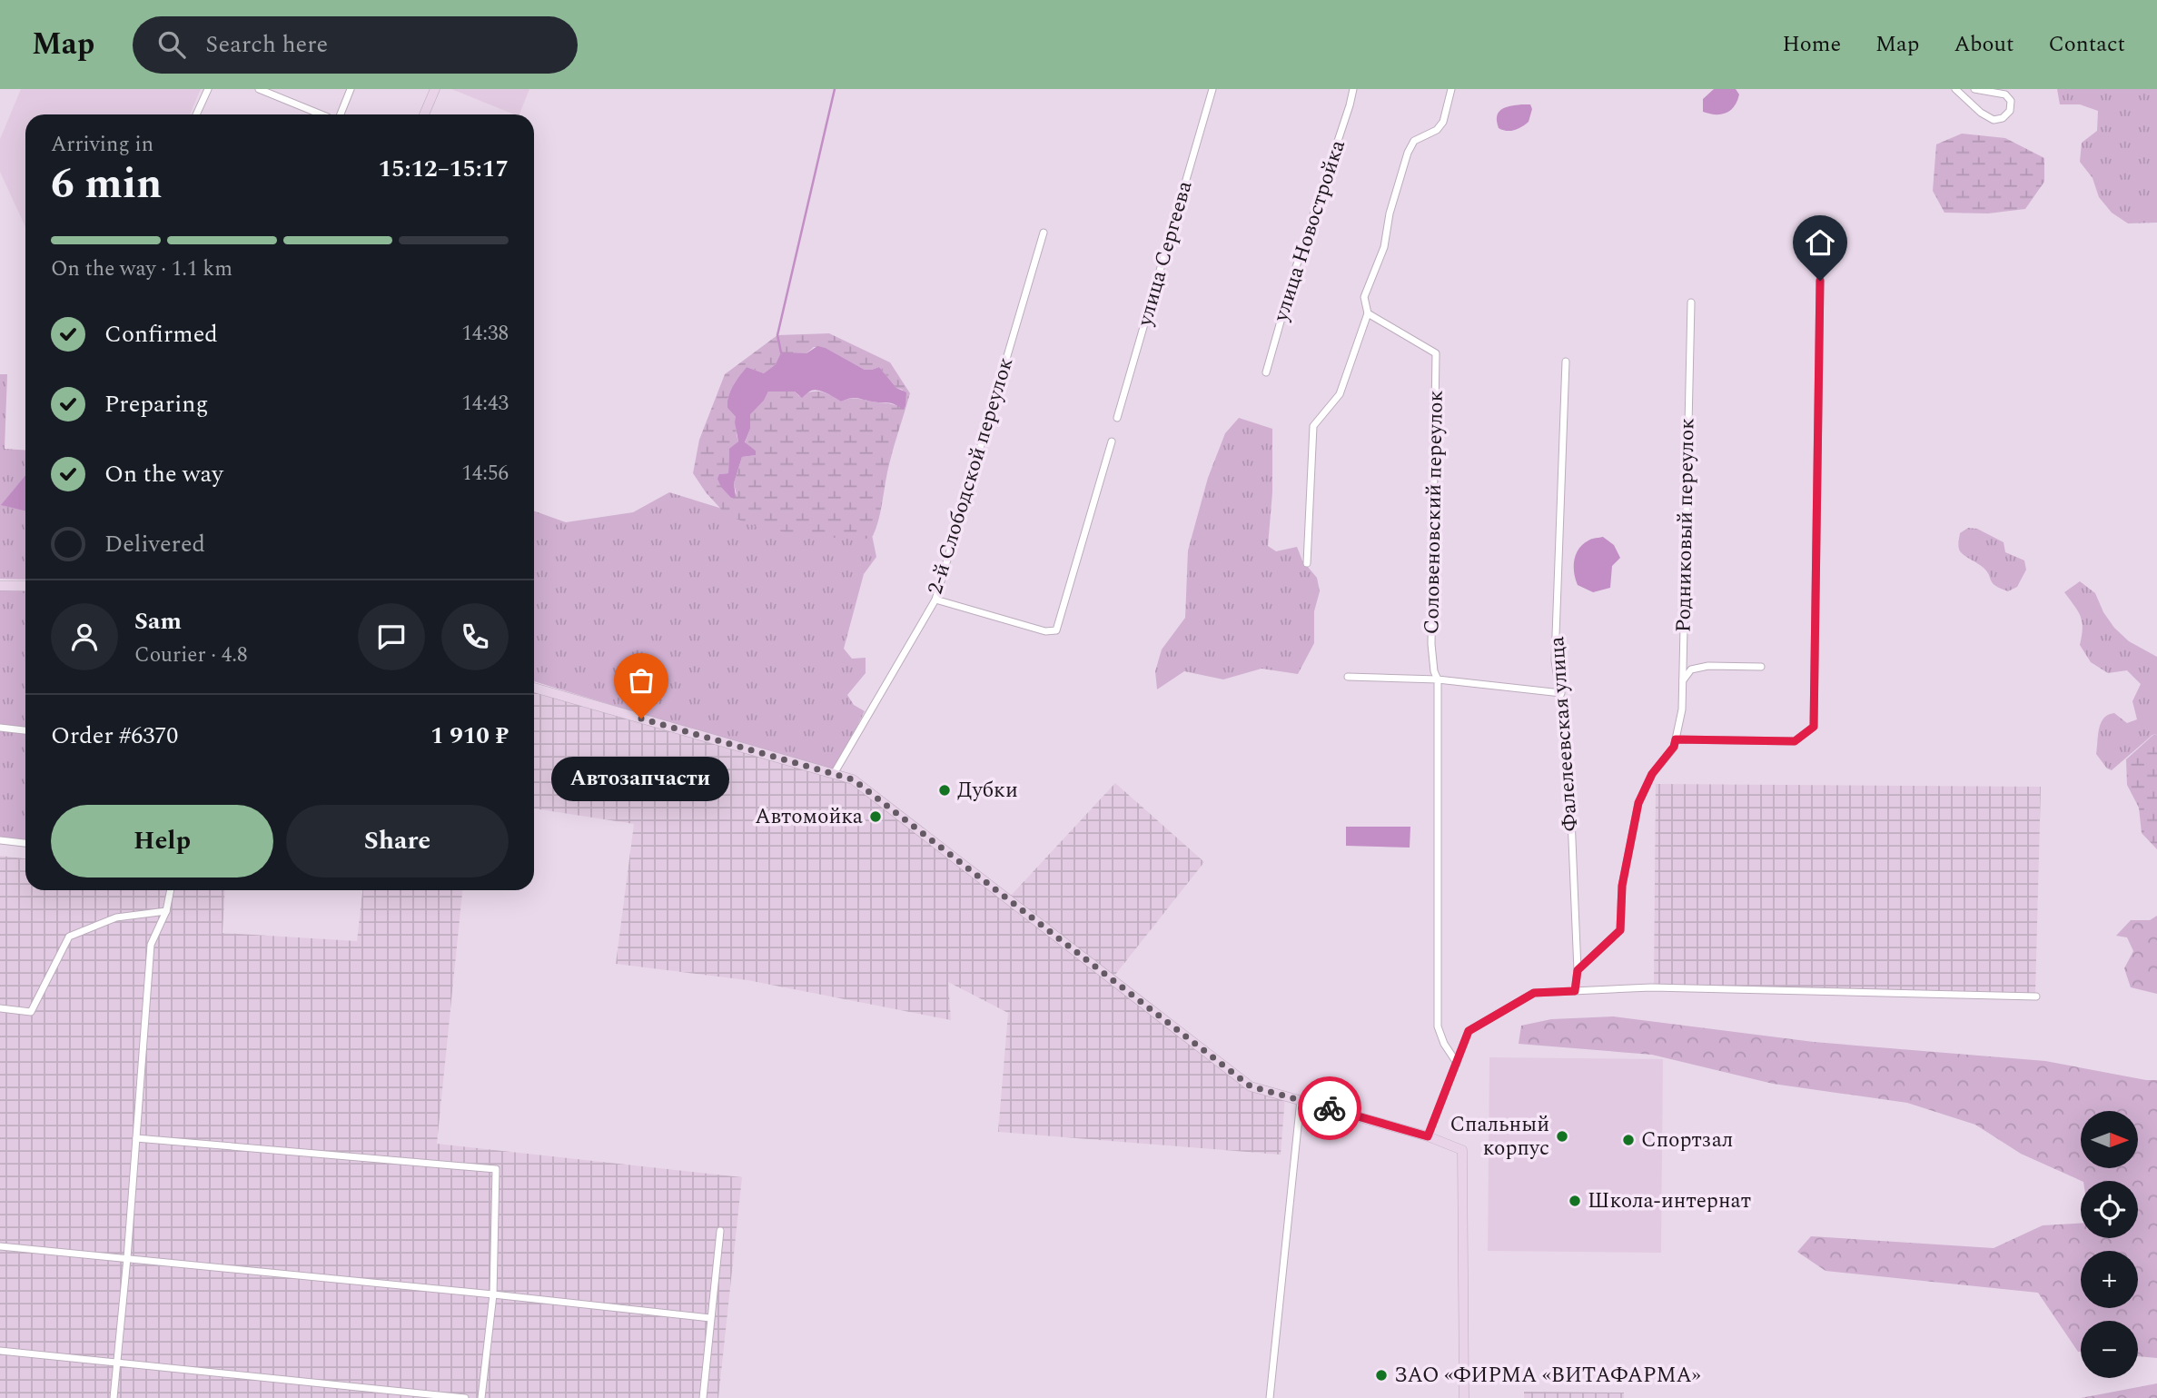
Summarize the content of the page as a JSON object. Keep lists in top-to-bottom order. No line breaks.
{"streets":{"street":["улица Новостройка","улица Сергеева","2-й Слободской переулок","Соловеновский переулок","Родниковый переулок","Фалелеевская улица"]},"places":["Автозапчасти","Дубки","Автомойка","Спальный корпус","Спортзал","Школа-интернат","ЗАО «ФИРМА «ВИТАФАРМА»"],"north":"right","page":{"header":"Map","search":"Search here","nav":["Home","Map","About","Contact"],"heading":["6 min","Arriving in","15:12–15:17"],"panel":["Sam","Courier · 4.8","Order #6370","1 910 ₽"],"bar":"On the way · 1.1 km","list":[["Confirmed","14:38"],["Preparing","14:43"],["On the way","14:56"],"Delivered"],"bubble":"Автозапчасти","buttons":["Help","Share"],"map_buttons":["+","−"]}}
